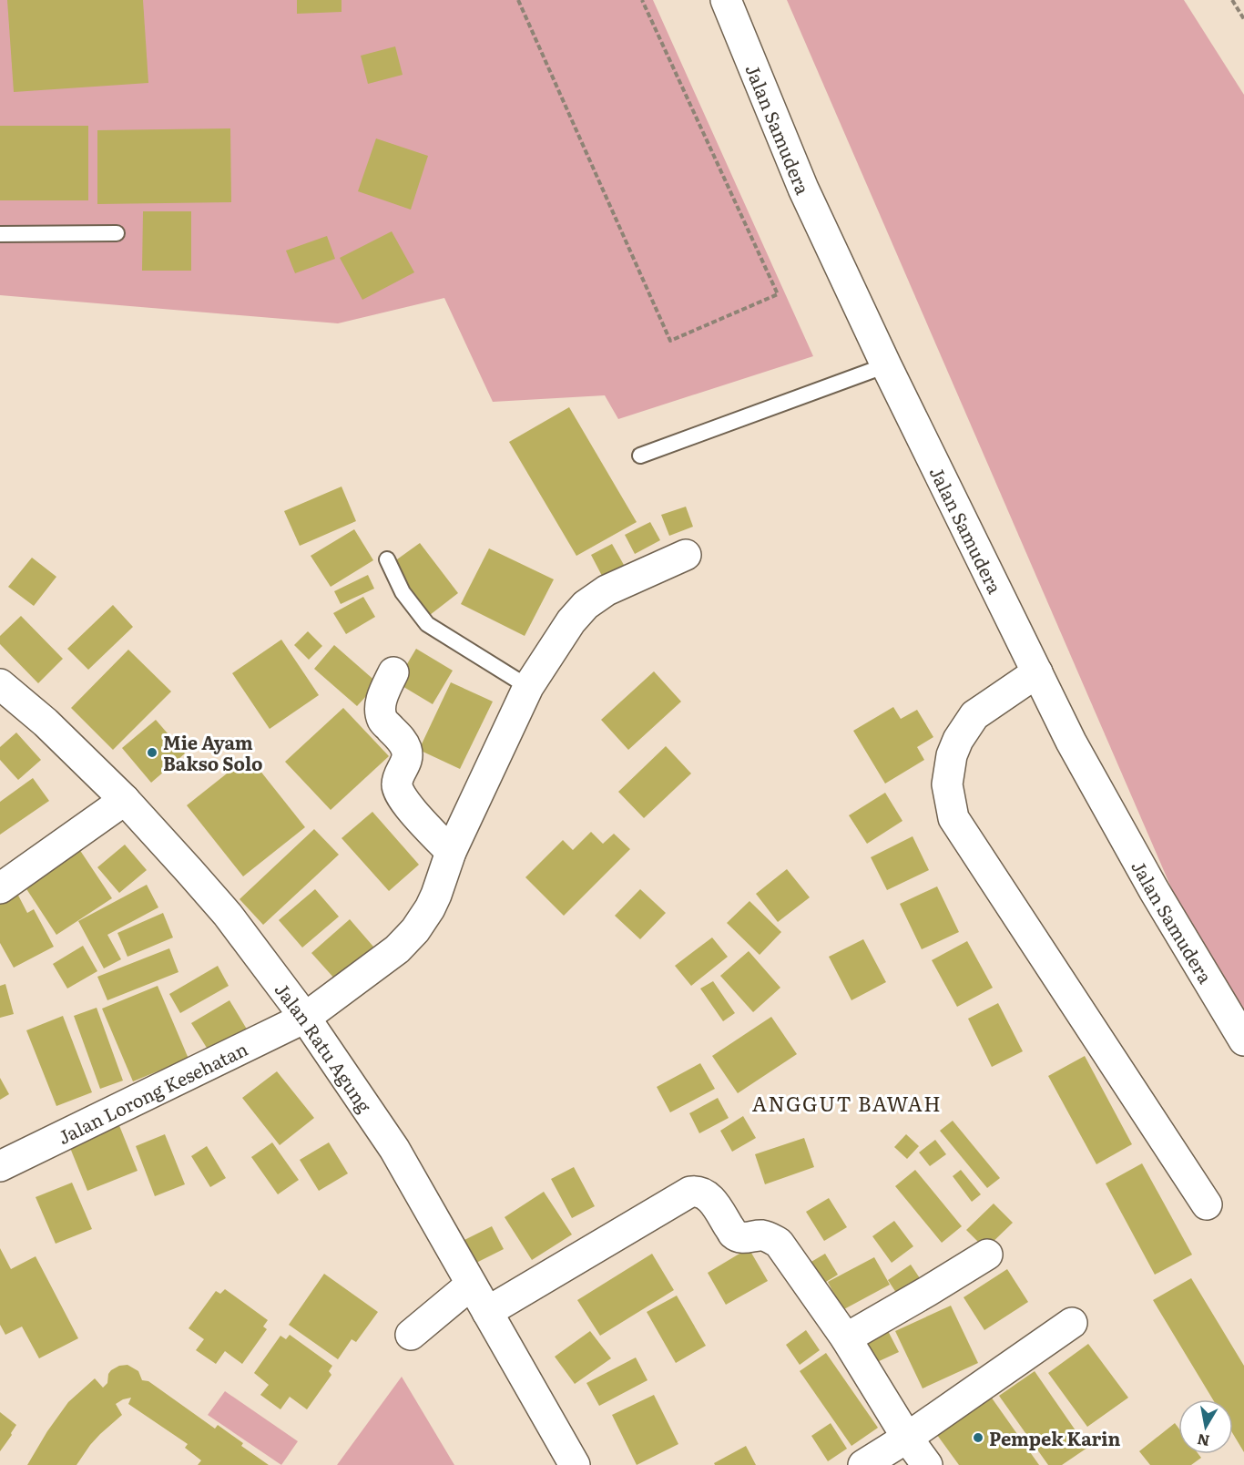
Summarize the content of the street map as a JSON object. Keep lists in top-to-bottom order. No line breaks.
{"streets":{"street":["Jalan Samudera","Jalan Ratu Agung","Jalan Lorong Kesehatan"]},"crossings":[["Jalan Ratu Agung","Jalan Lorong Kesehatan"]],"districts":["ANGGUT BAWAH"],"places":["Mie Ayam Bakso Solo","Pempek Karin"],"north":"bottom"}
